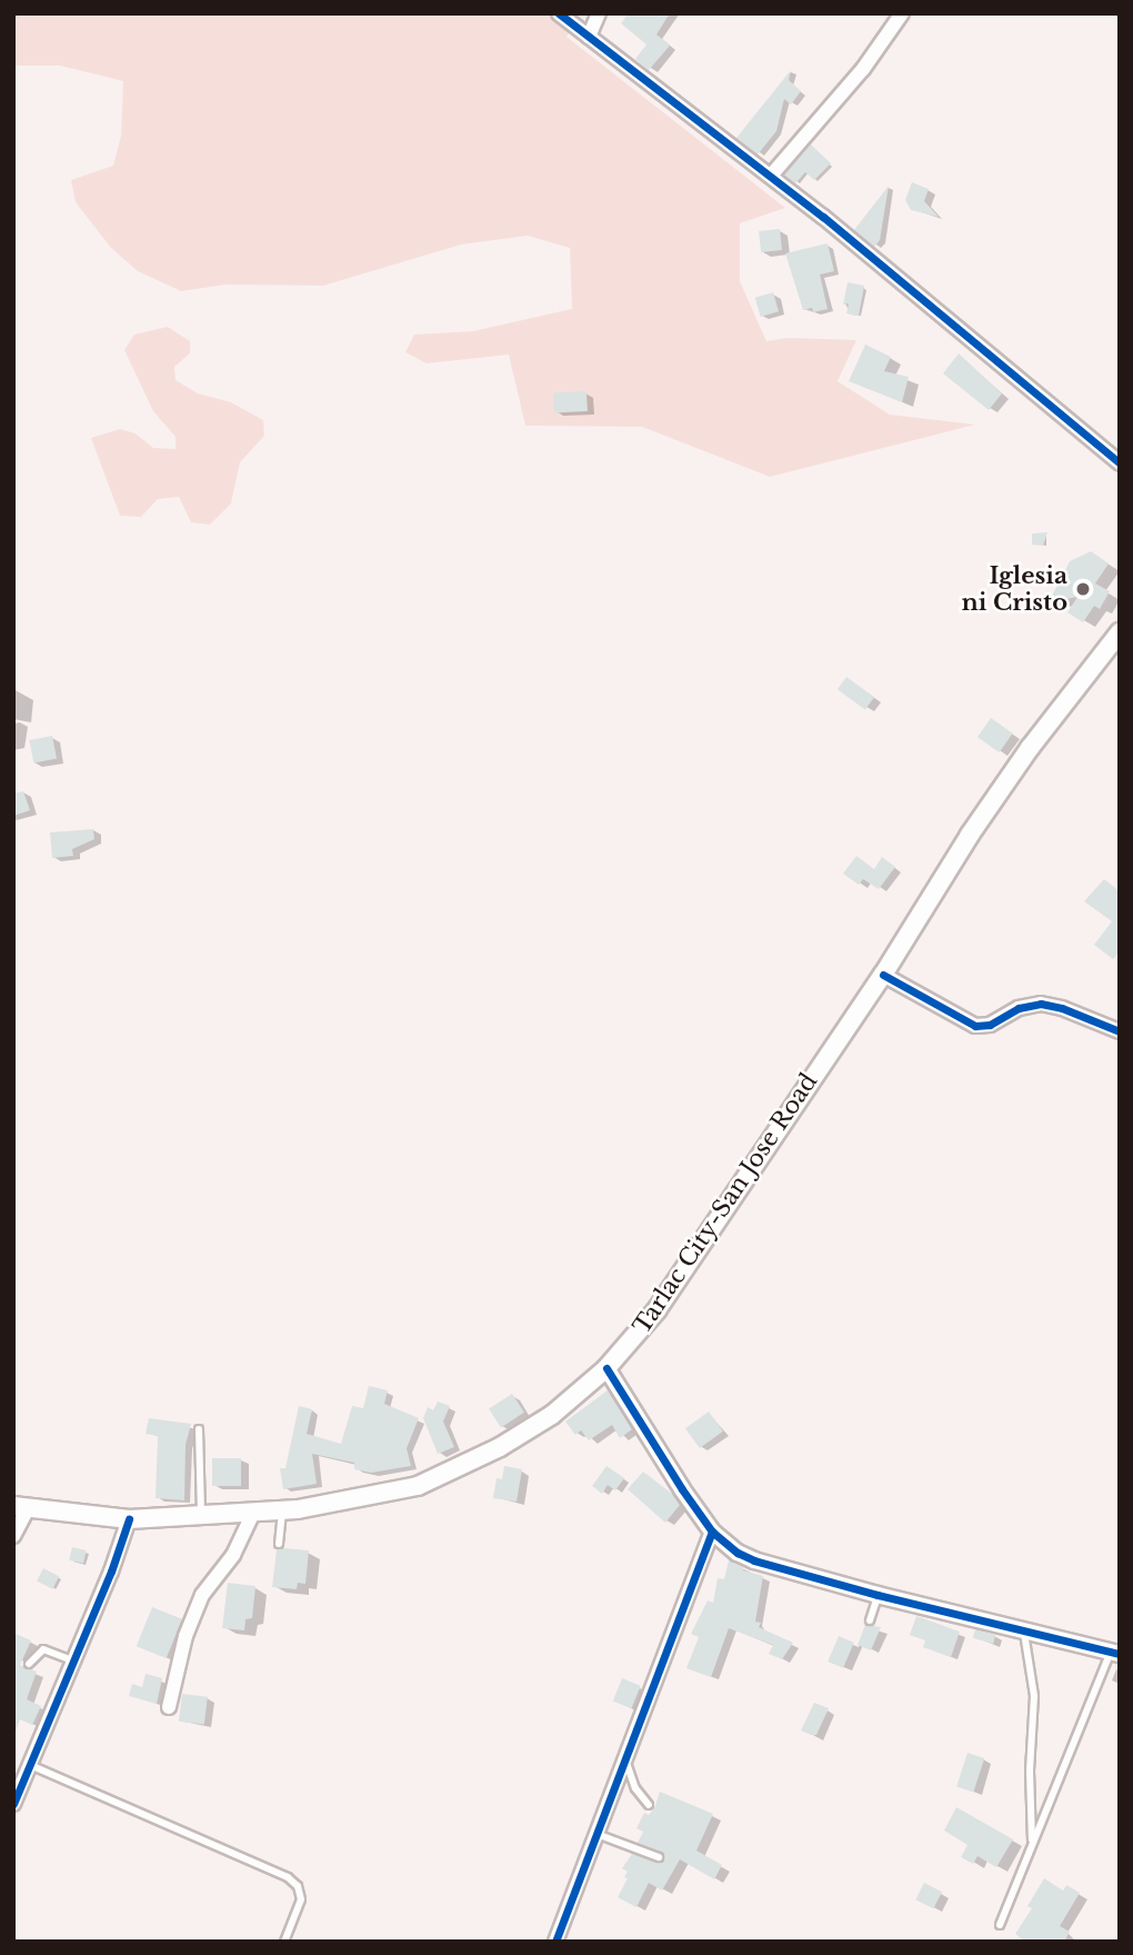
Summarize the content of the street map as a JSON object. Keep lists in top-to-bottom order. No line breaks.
{"streets":{"main road":["Tarlac City-San Jose Road"]},"places":["Iglesia ni Cristo"]}
